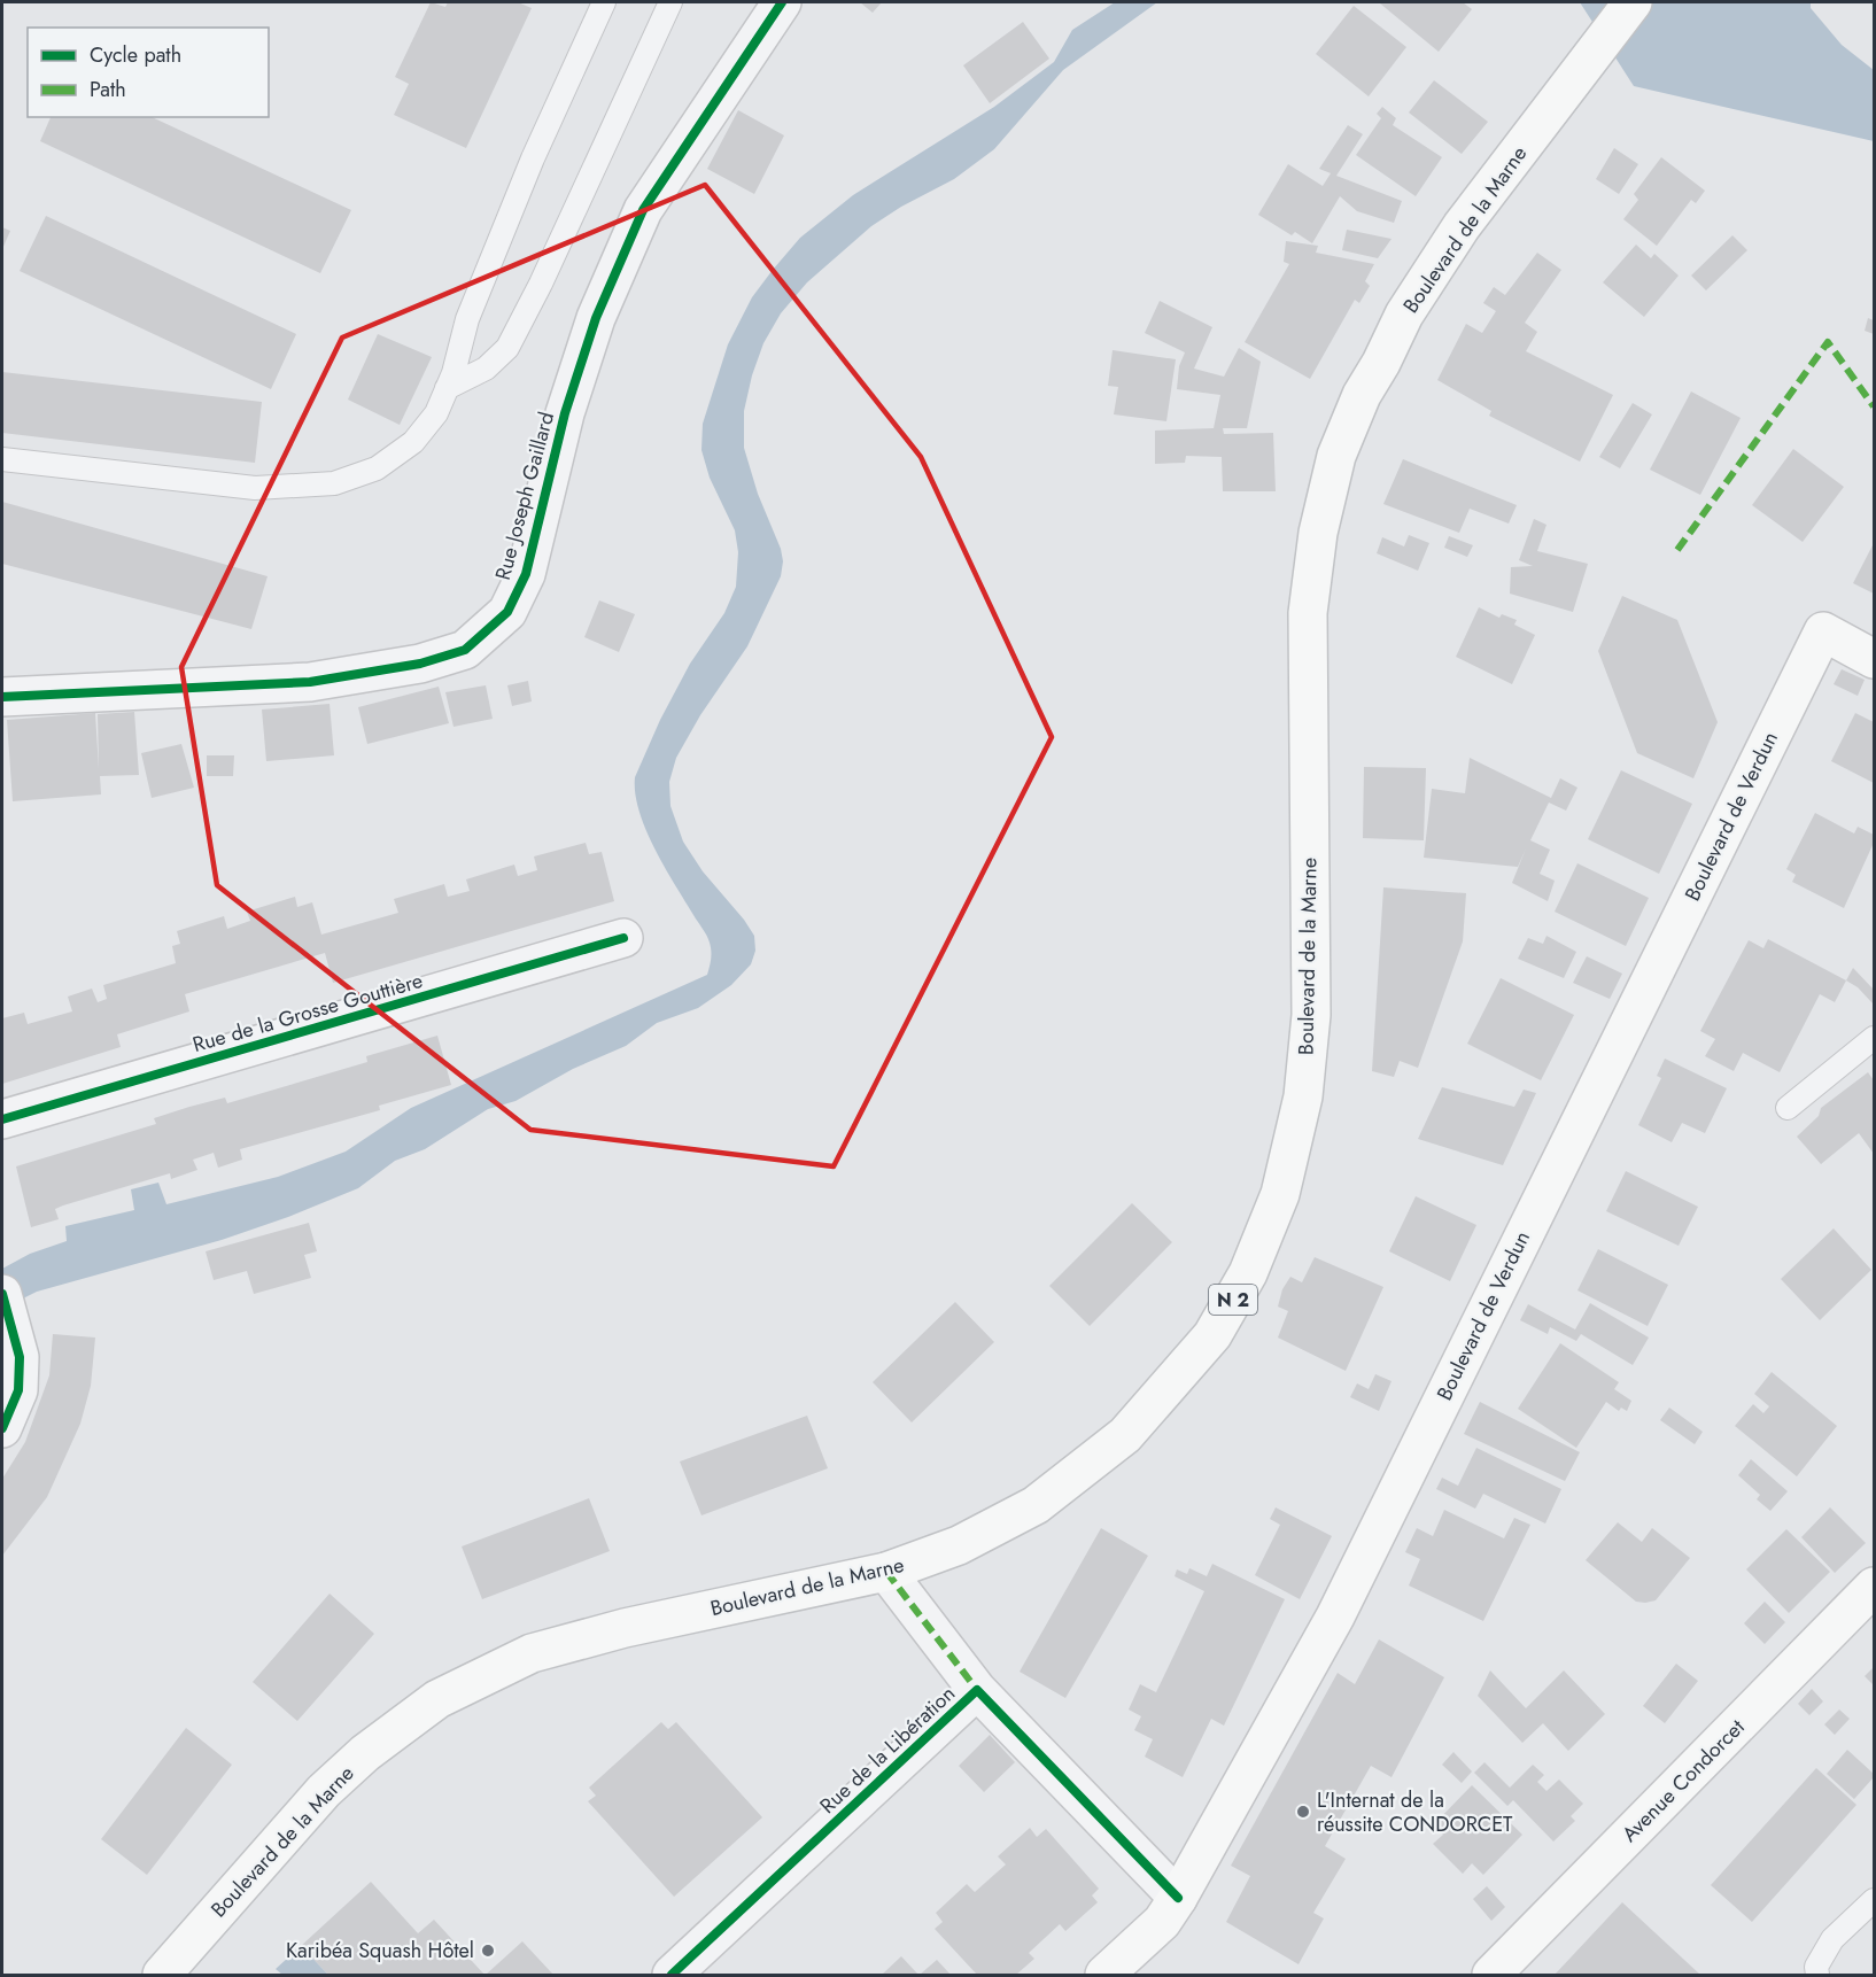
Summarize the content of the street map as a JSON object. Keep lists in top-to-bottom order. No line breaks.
{"streets":{"main road":["Boulevard de la Marne","Boulevard de Verdun","N 2","Avenue Condorcet"],"street":["Rue Joseph Gaillard","Rue de la Grosse Gouttière","Rue de la Libération"]},"crossings":[["Boulevard de Verdun","Rue de la Libération"]],"places":["L'Internat de la réussite CONDORCET","Karibéa Squash Hôtel"],"legend":["Cycle path","Path"]}
